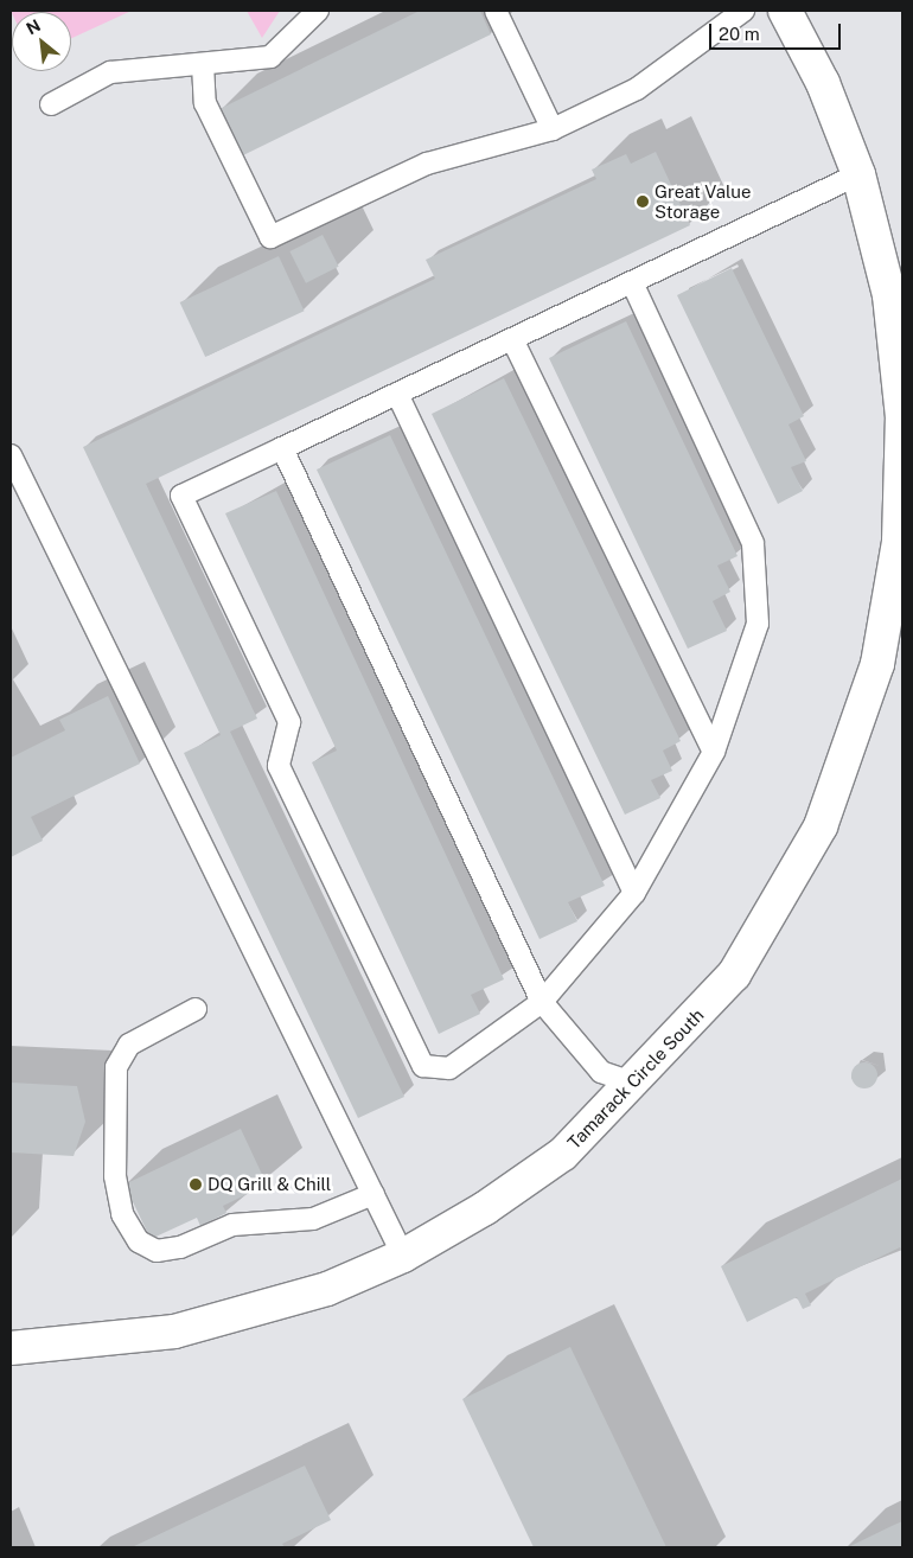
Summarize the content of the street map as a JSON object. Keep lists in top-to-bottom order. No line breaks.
{"streets":{"street":["Tamarack Circle South"]},"places":["Great Value Storage","DQ Grill & Chill"],"scale_bar":"20 m","north":"top left"}
